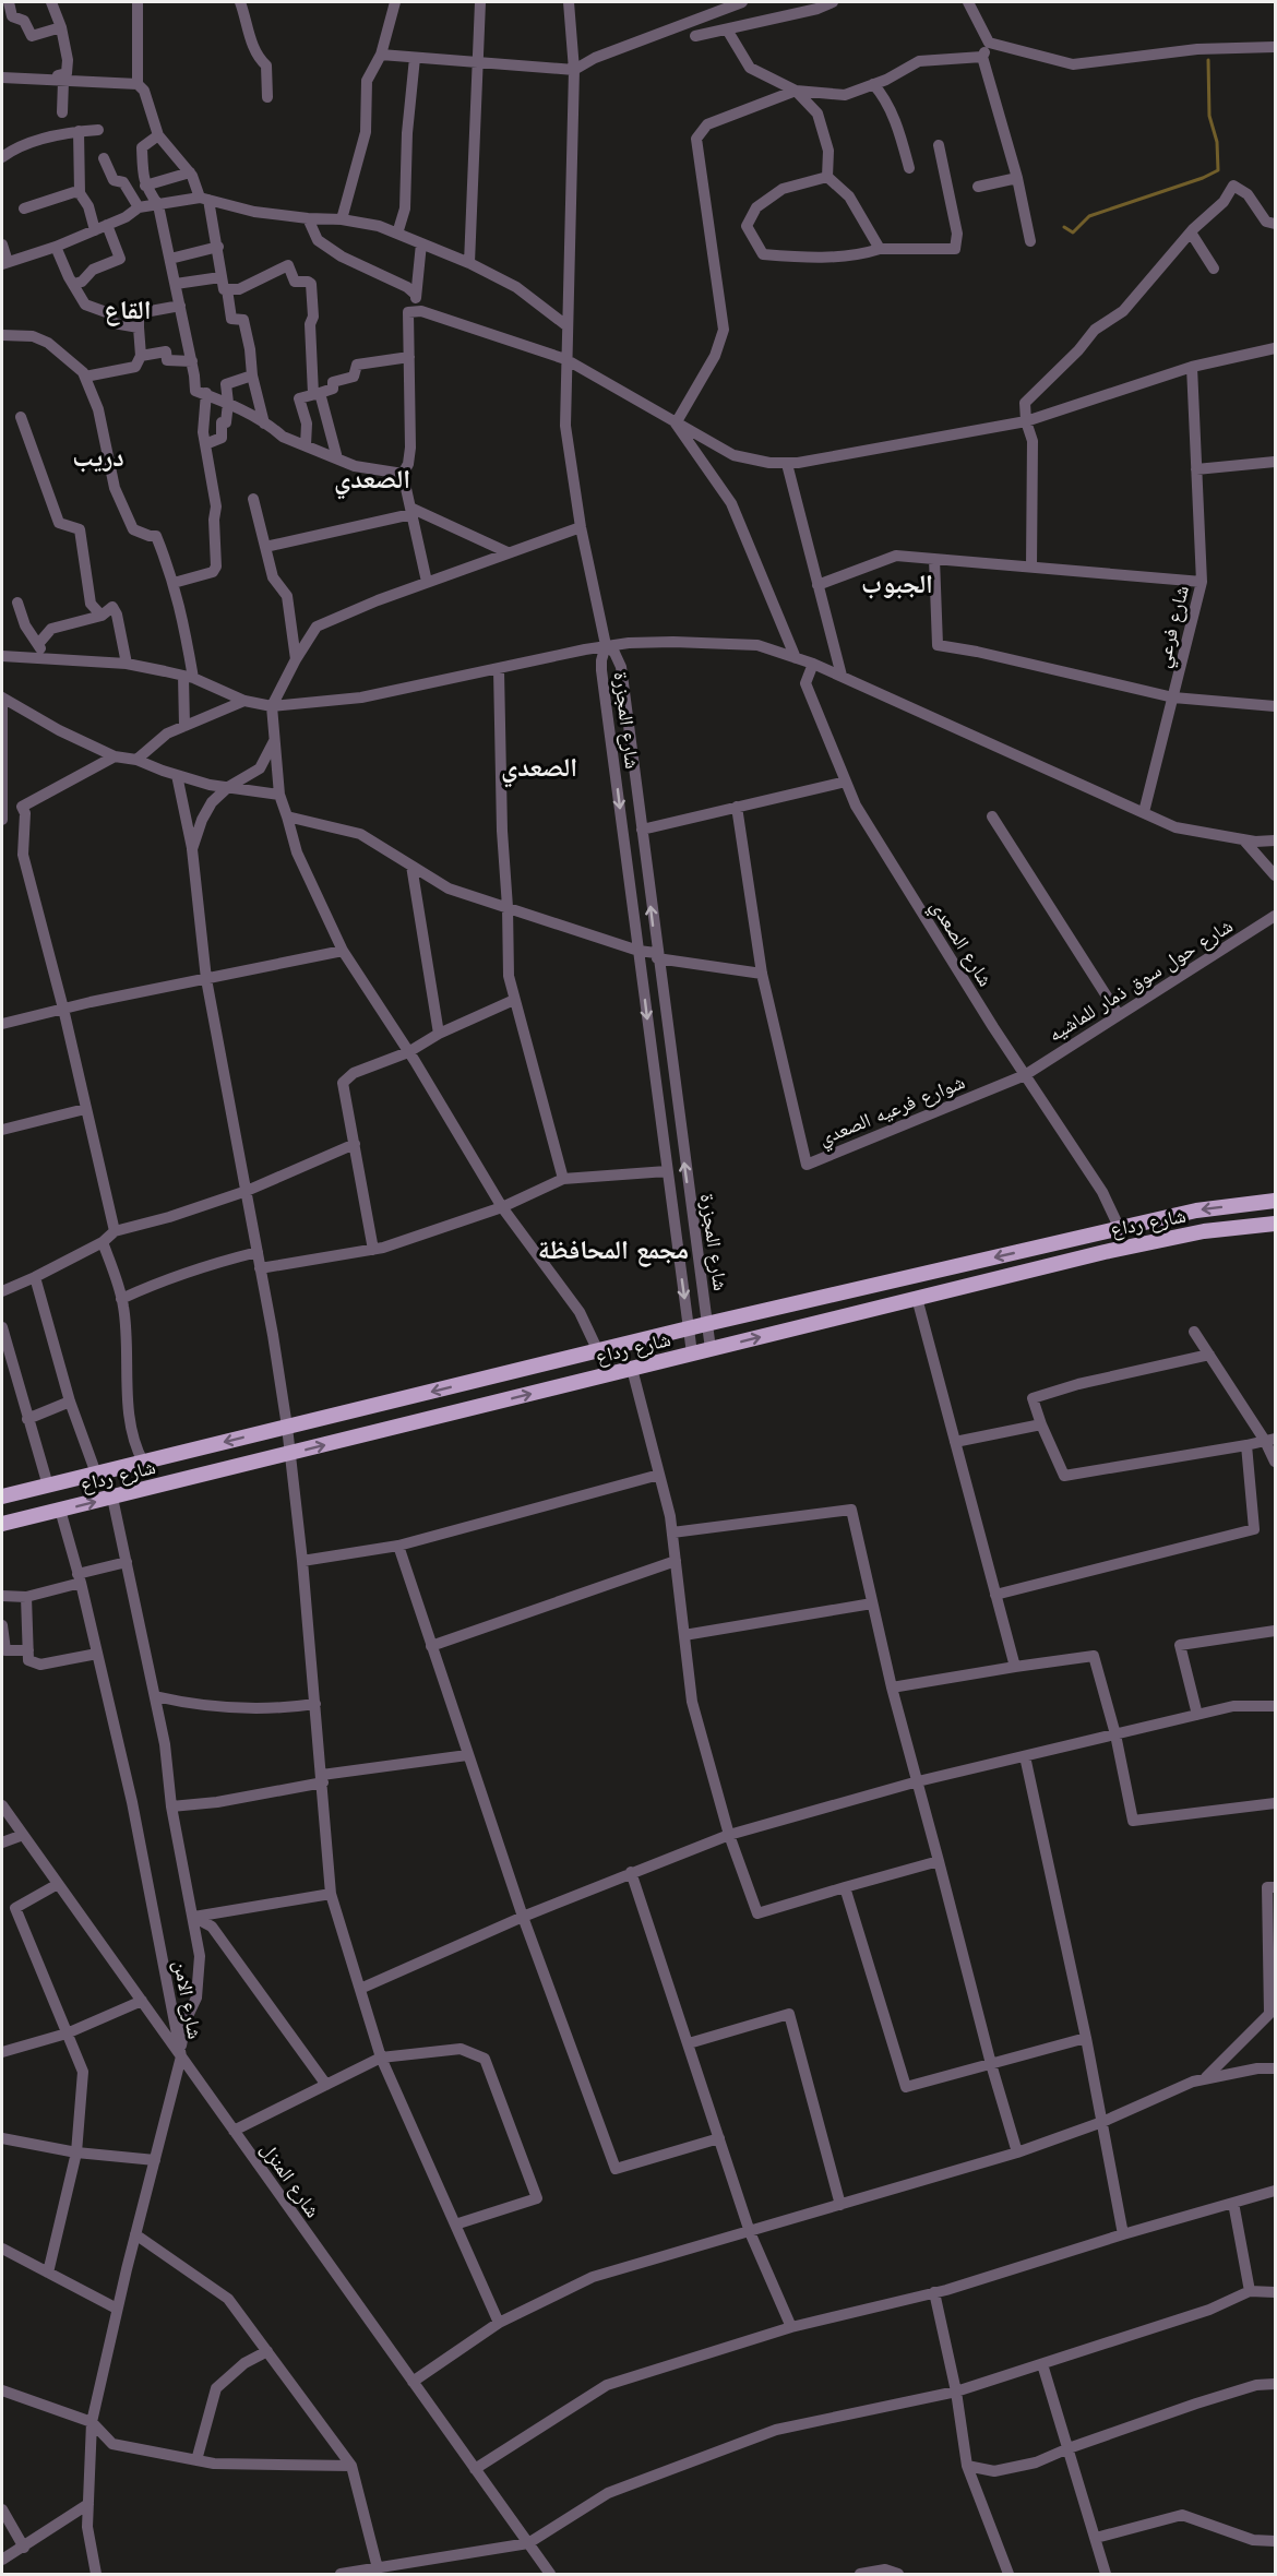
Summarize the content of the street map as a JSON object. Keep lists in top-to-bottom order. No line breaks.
{"streets":{"main road":["شارع رداع"],"street":["شارع فرعي","شارع المجزرة","شارع الصعدي","شارع حول سوق ذمار للماشيه","شوارع فرعيه الصعدي","شارع الامن","شارع المنزل"]},"crossings":[["شارع المجزرة","شارع رداع"],["شارع الصعدي","شارع حول سوق ذمار للماشيه"],["شارع الصعدي","شوارع فرعيه الصعدي"],["شارع الصعدي","شارع رداع"],["شارع حول سوق ذمار للماشيه","شوارع فرعيه الصعدي"],["شارع رداع","شارع الامن"],["شارع الامن","شارع المنزل"]],"districts":["القاع","دريب","الصعدي","الجبوب","الصعدي","مجمع المحافظة"]}
